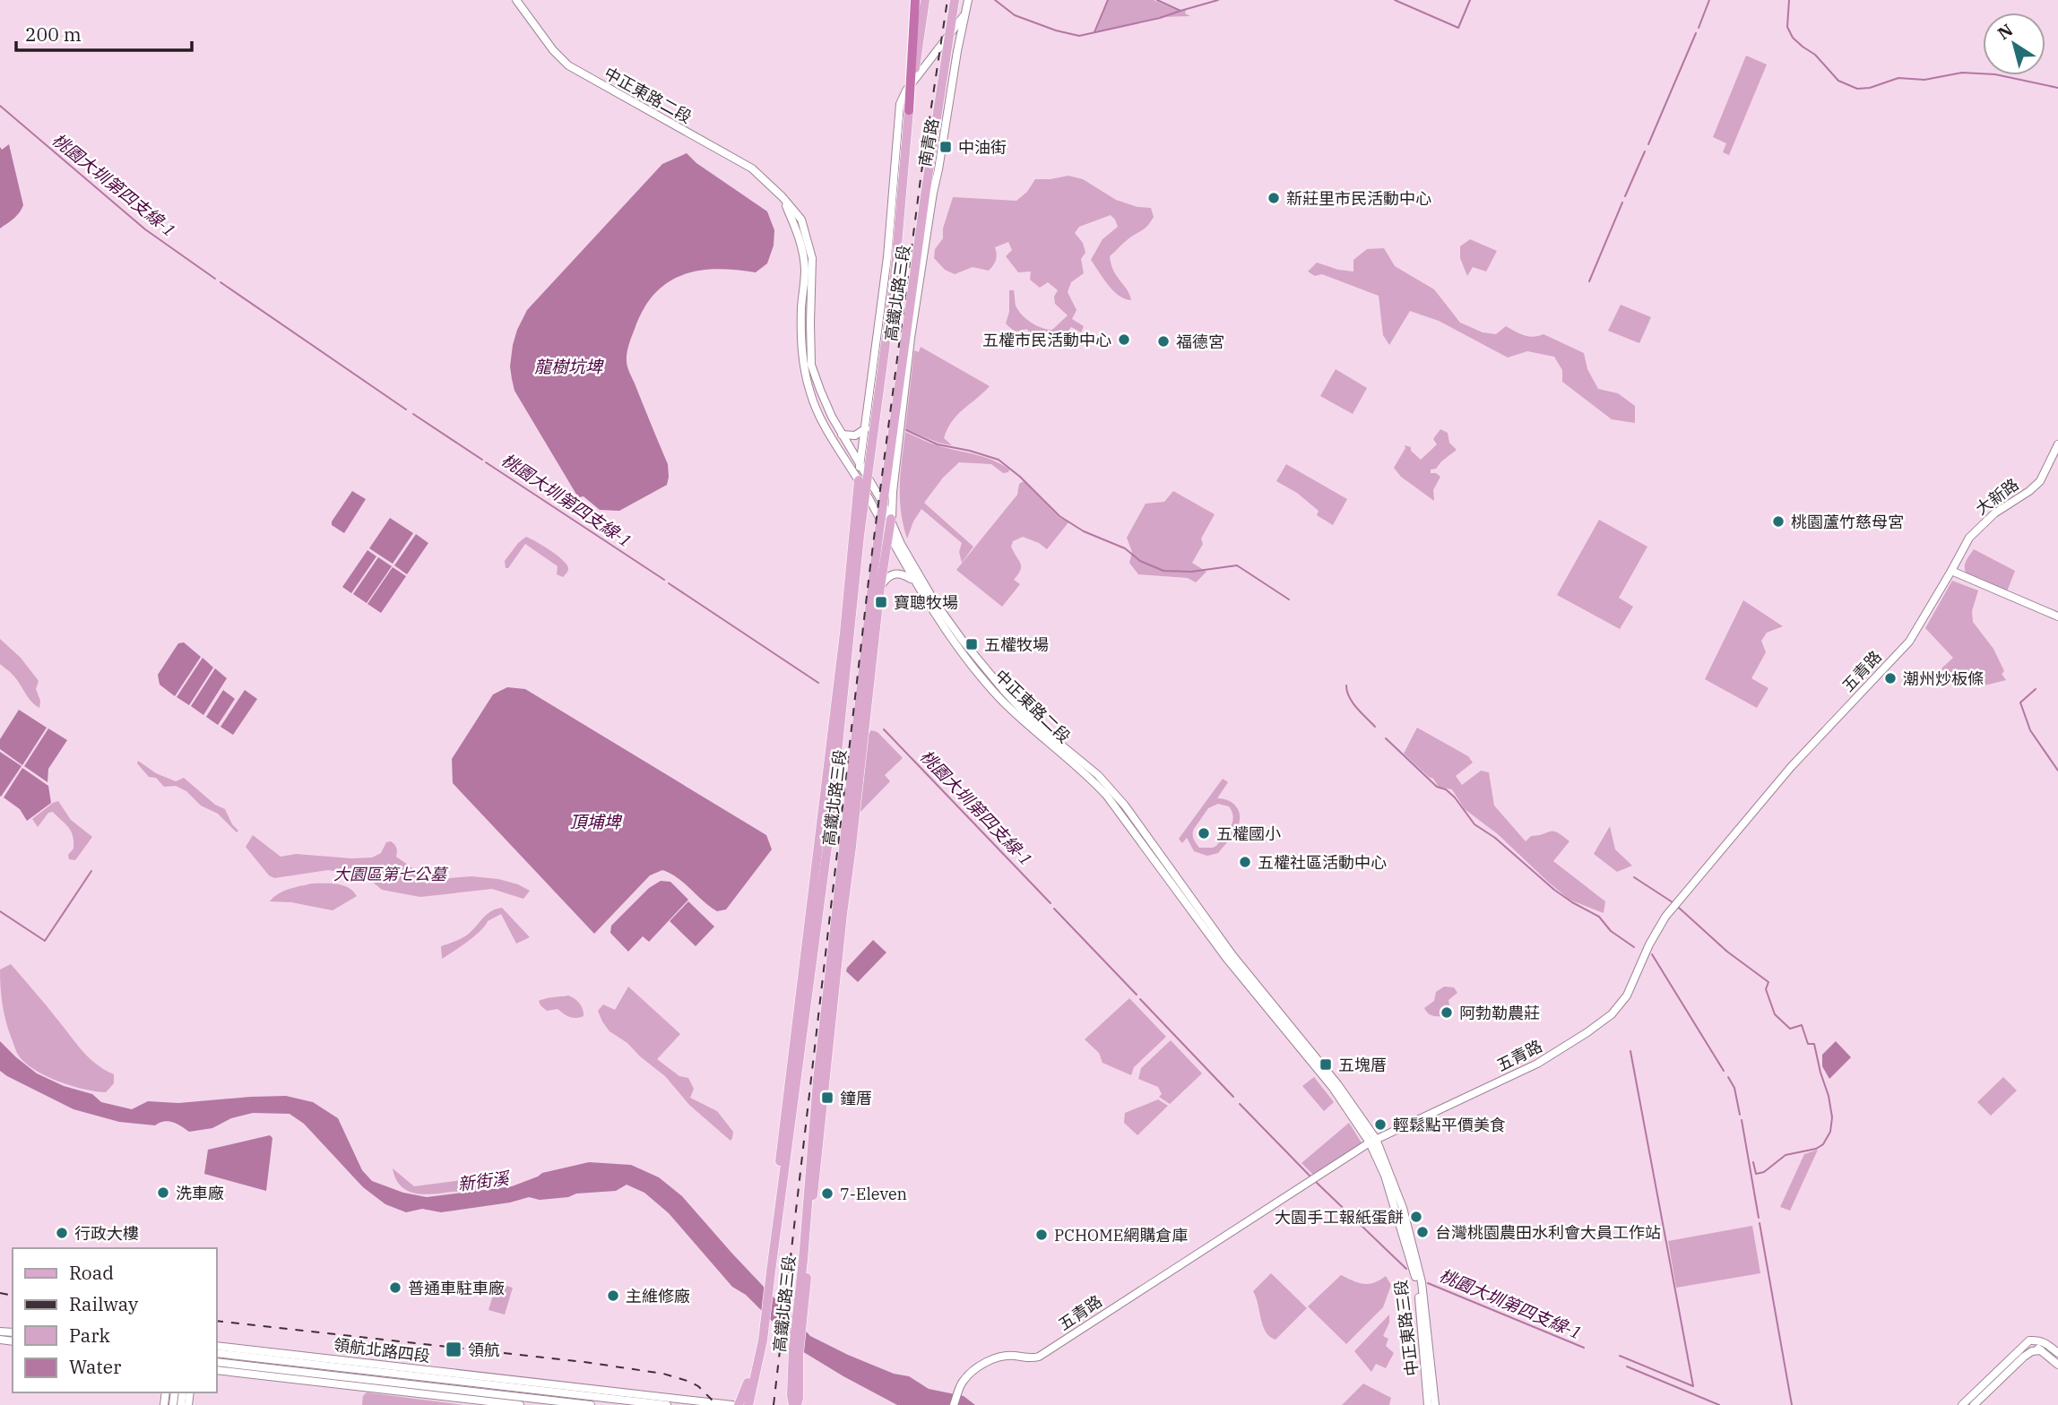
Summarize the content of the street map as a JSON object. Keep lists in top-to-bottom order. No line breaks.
{"streets":{"main road":["中正東路二段","南青路","高鐵北路三段","大新路","五青路","中正東路三段","領航北路四段"]},"crossings":[["中正東路二段","高鐵北路三段"],["中正東路二段","五青路"],["中正東路二段","中正東路三段"],["南青路","高鐵北路三段"],["大新路","五青路"],["五青路","中正東路三段"]],"water":["桃園大圳第四支線-1","龍樹坑埤","頂埔埤","新街溪"],"parks":["大園區第七公墓"],"places":{"transit":["中油街","寶聰牧場","五權牧場","五塊厝","鐘厝","領航"],"other":["新莊里市民活動中心","五權市民活動中心","福德宮","桃園蘆竹慈母宮","潮州炒板條","五權國小","五權社區活動中心","阿勃勒農莊","輕鬆點平價美食","洗車廠","7-Eleven","大園手工報紙蛋餅","台灣桃園農田水利會大員工作站","行政大樓","PCHOME網購倉庫","普通車駐車廠","主維修廠"]},"legend":["Road","Railway","Park","Water"],"scale_bar":"200 m","north":"top left"}
